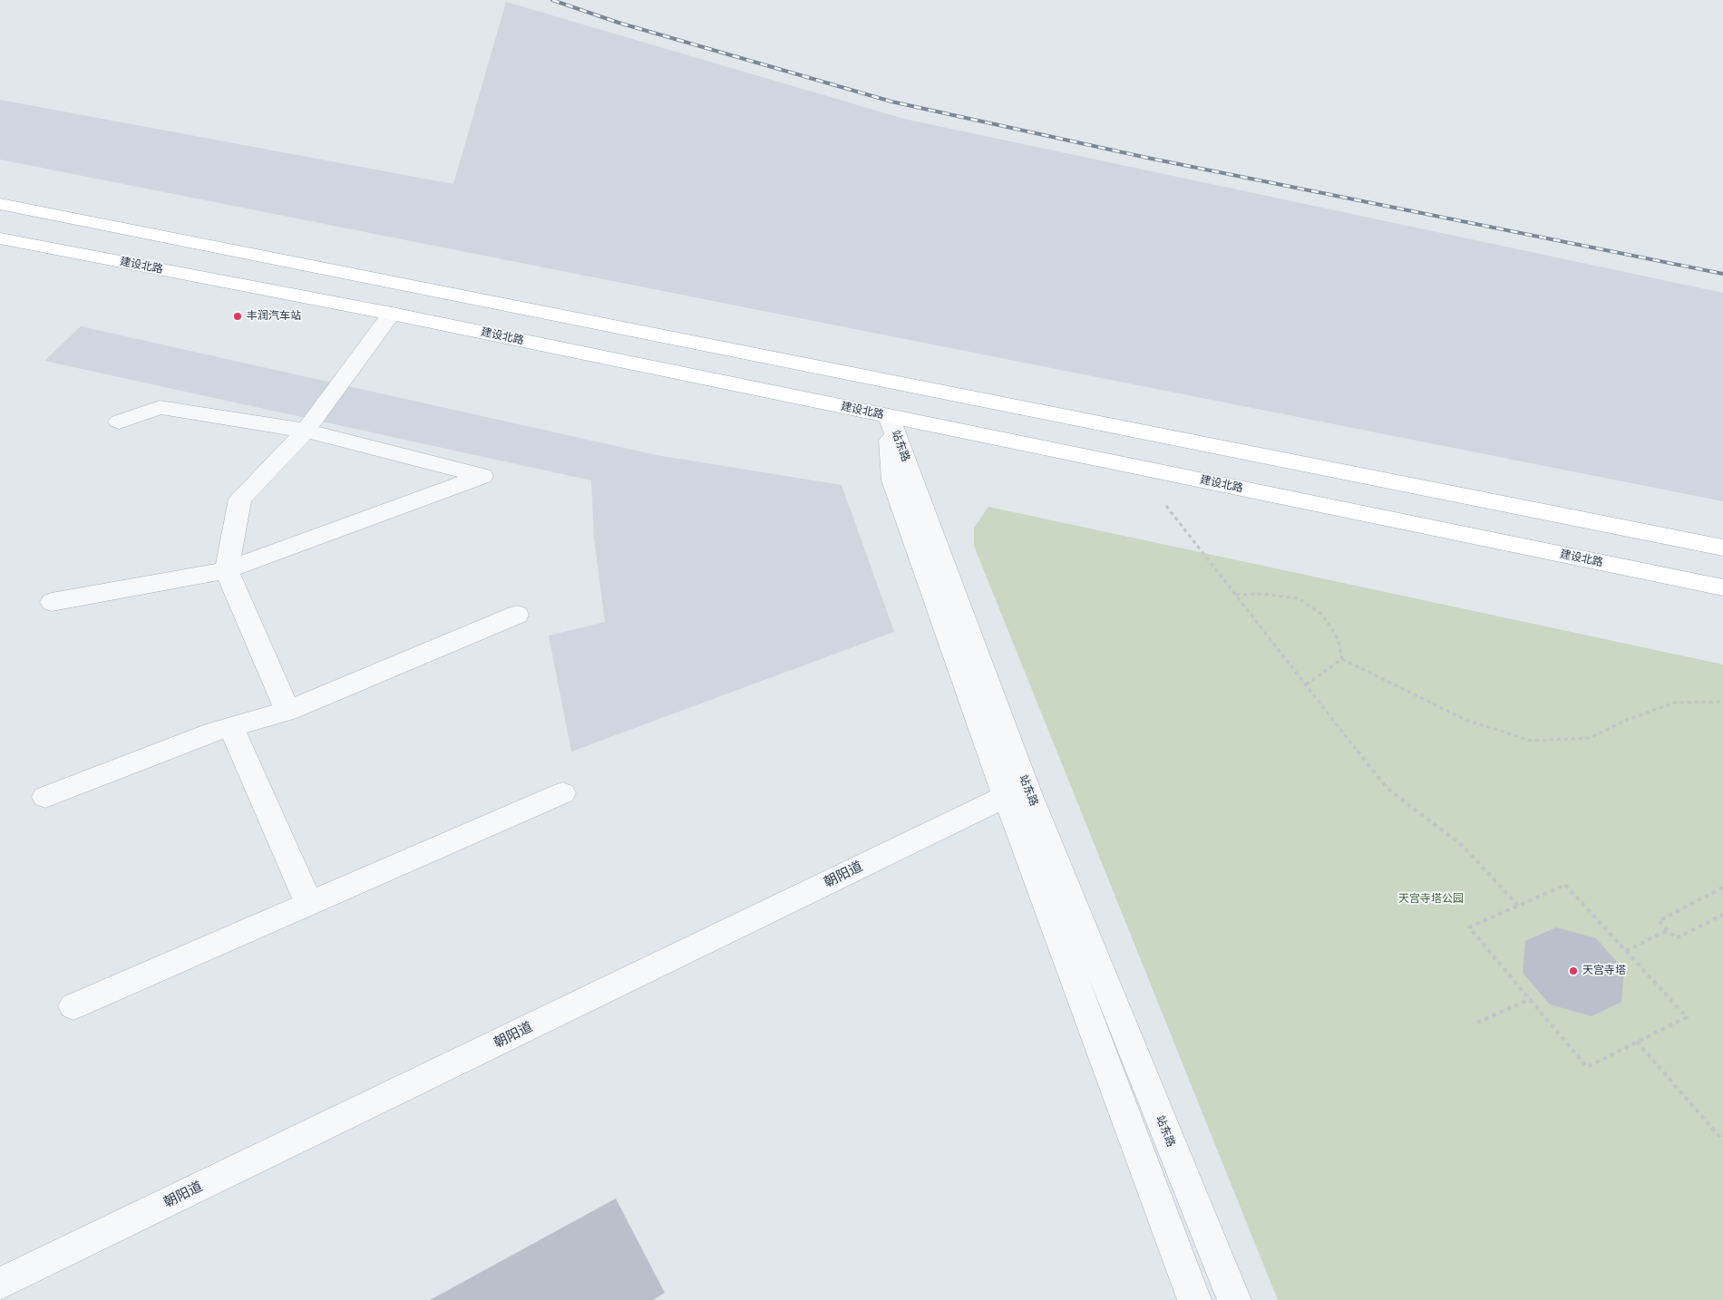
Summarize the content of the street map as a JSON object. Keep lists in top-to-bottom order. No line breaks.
{"streets":{"main road":["建设北路"],"street":["站东路","朝阳道"]},"crossings":[["建设北路","站东路"],["站东路","朝阳道"]],"parks":["天宫寺塔公园"],"places":["丰润汽车站","天宫寺塔"]}
